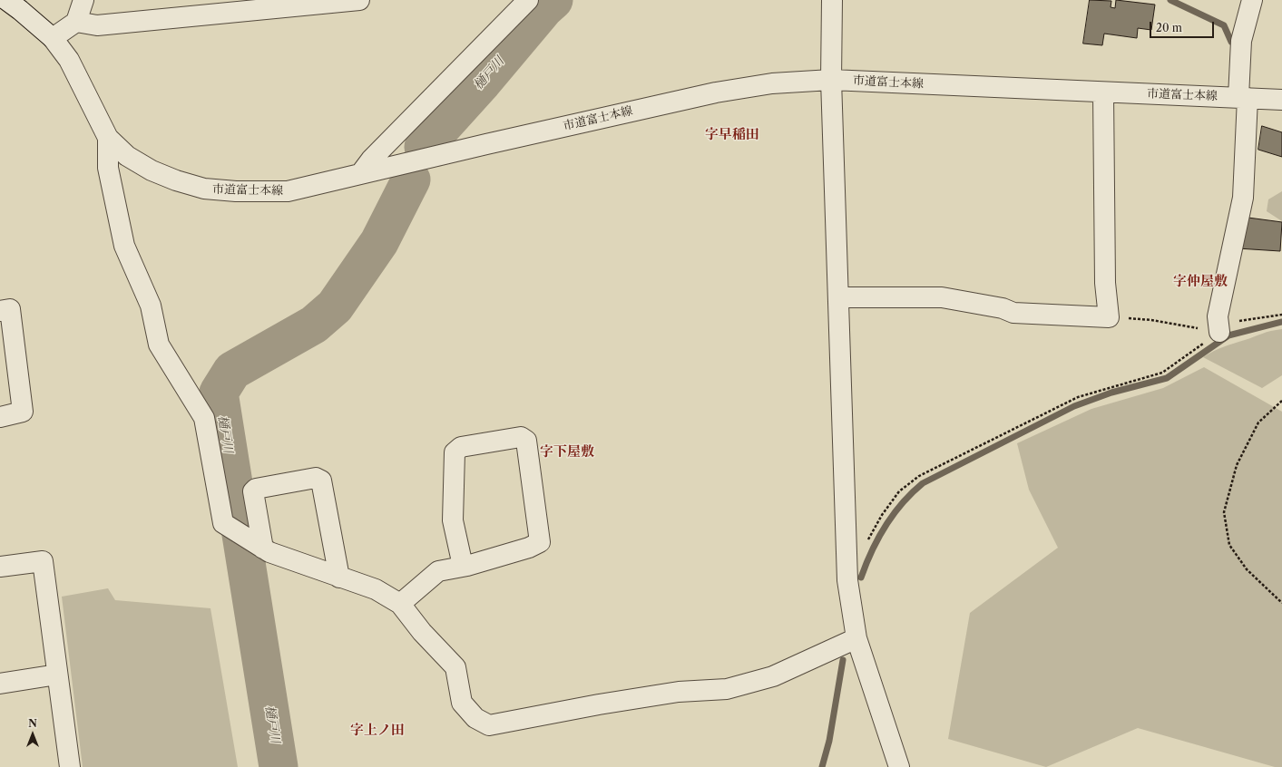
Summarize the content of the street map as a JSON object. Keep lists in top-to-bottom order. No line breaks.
{"streets":{"street":["市道富士本線"]},"districts":["字早稲田","字仲屋敷","字下屋敷","字上ノ田"],"water":["樋戸川"],"scale_bar":"20 m","north":"top"}
